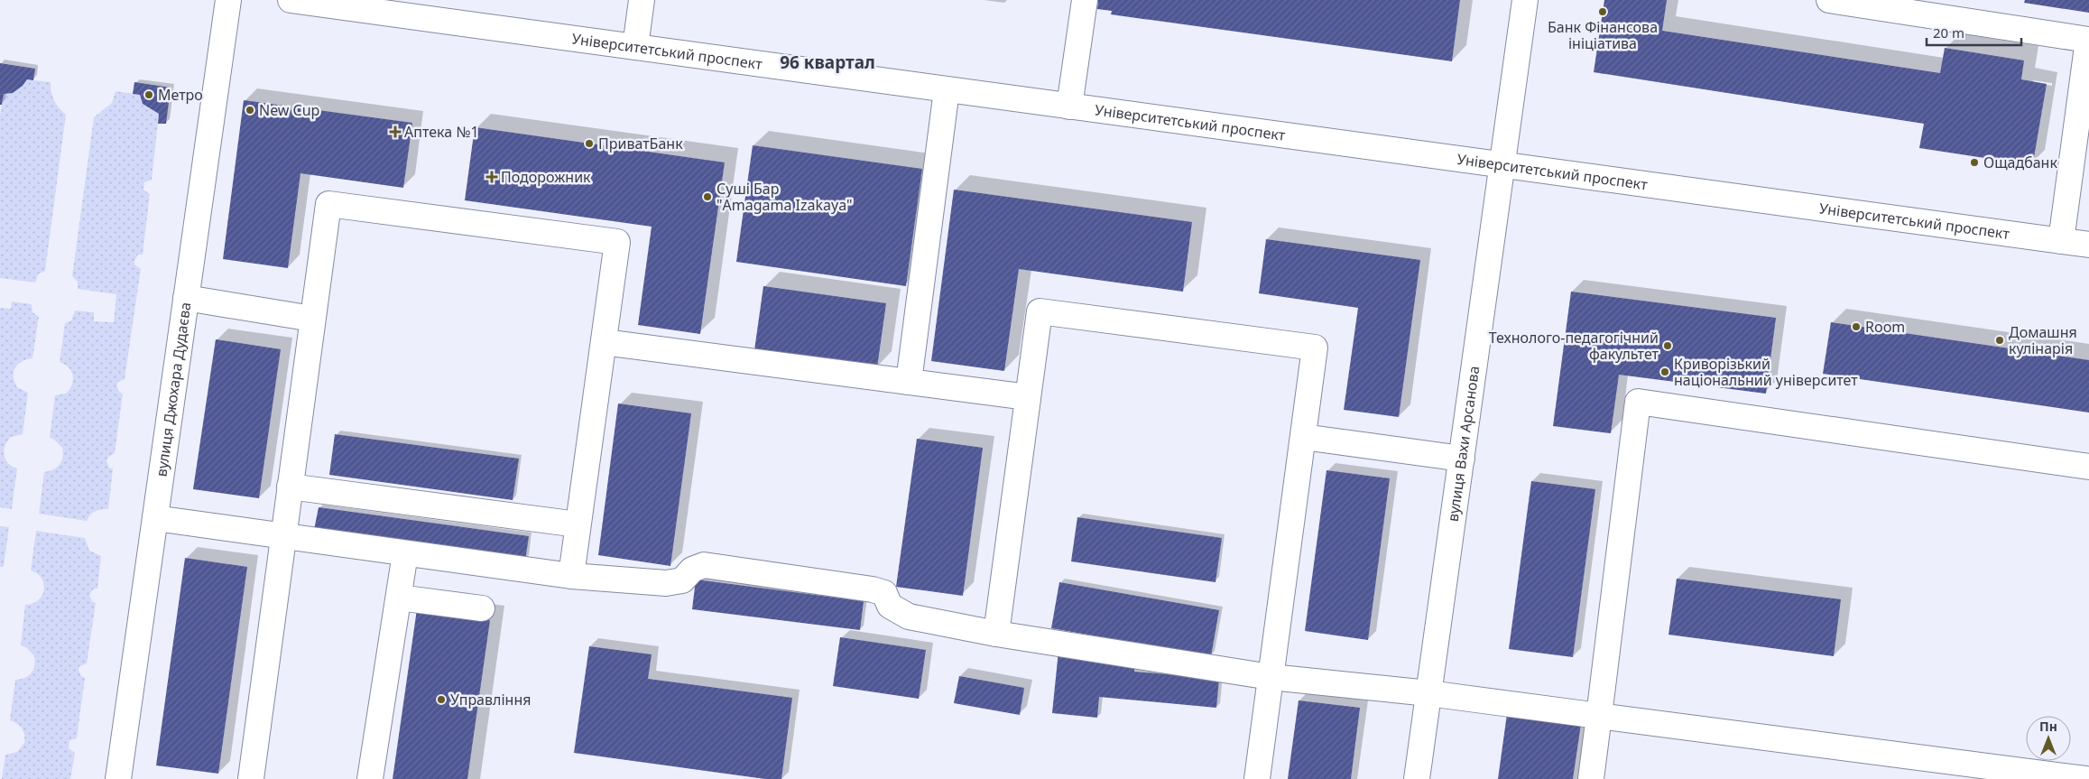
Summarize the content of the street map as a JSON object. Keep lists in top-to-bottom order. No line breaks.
{"streets":{"main road":["Університетський проспект","вулиця Джохара Дудаєва","вулиця Вахи Арсанова"]},"crossings":[["Університетський проспект","вулиця Вахи Арсанова"]],"districts":["96 квартал"],"places":{"other":["Банк Фінансова ініціатива","Метро","New Cup","ПриватБанк","Ощадбанк","Суші Бар \"Amagama Izakaya\"","Room","Домашня кулінарія","Технолого-педагогічний факультет","Криворізький національний університет","Управління"],"health":["Аптека №1","Подорожник"]},"scale_bar":"20 m","north":"top"}
